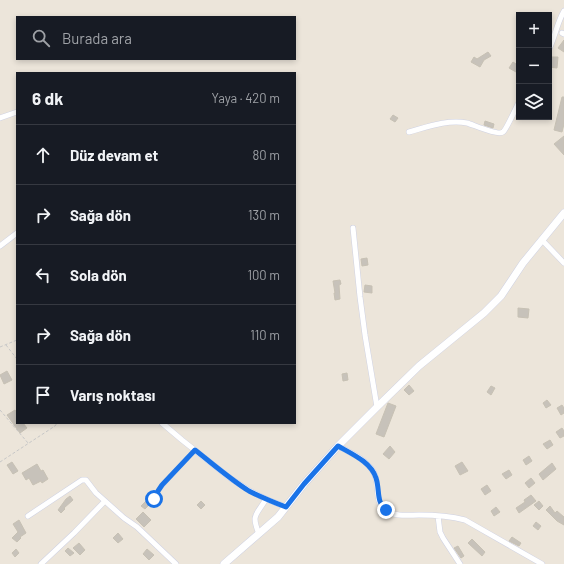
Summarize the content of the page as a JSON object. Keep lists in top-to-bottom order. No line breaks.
{"page":{"map_buttons":["+","−"],"search":"Burada ara","heading":["6 dk","Yaya · 420 m"],"list":[["Düz devam et","80 m"],["Sağa dön","130 m"],["Sola dön","100 m"],["Sağa dön","110 m"],"Varış noktası"]}}
